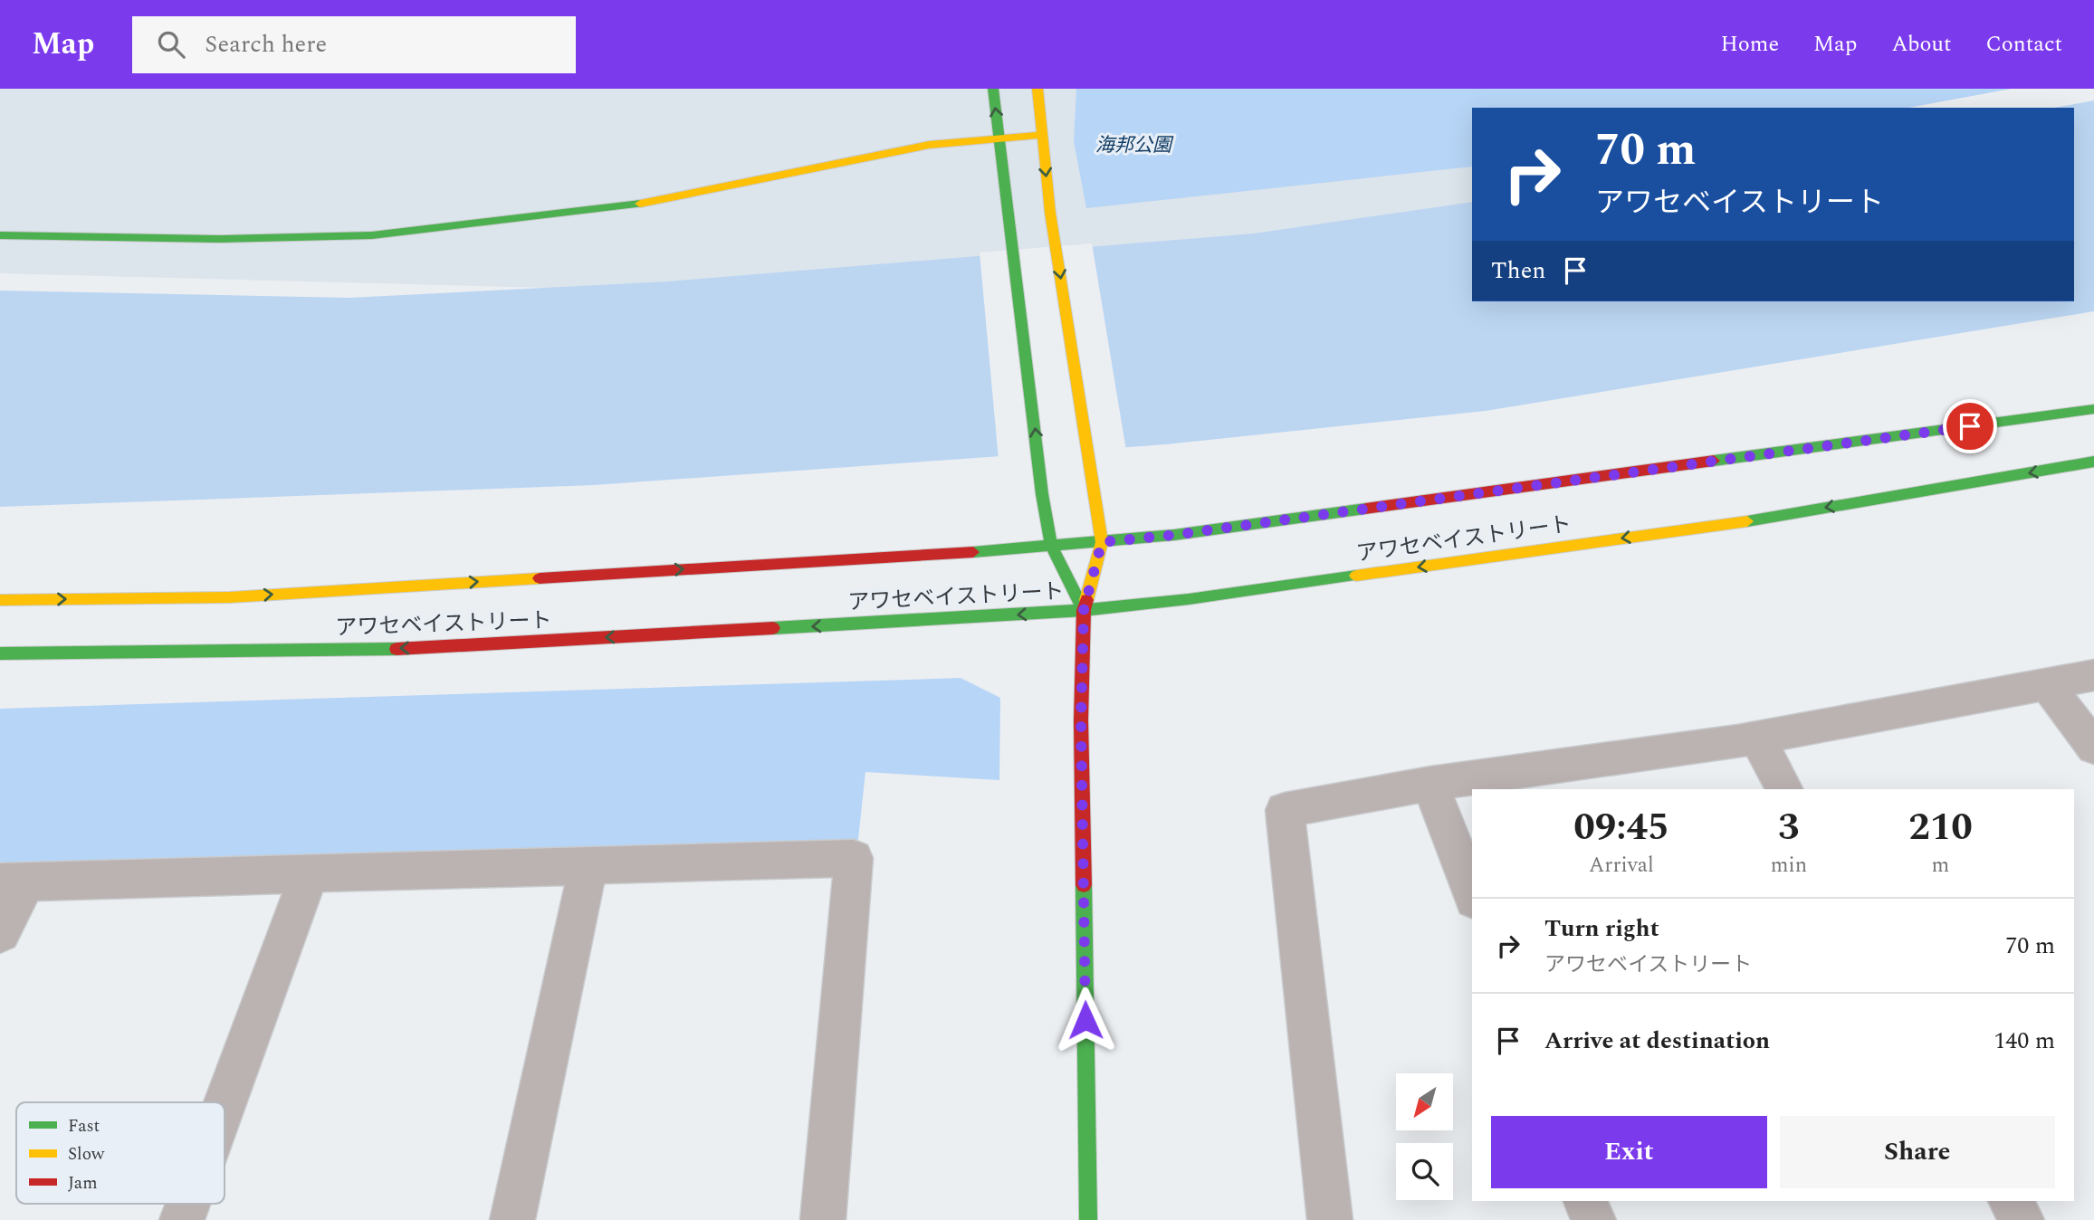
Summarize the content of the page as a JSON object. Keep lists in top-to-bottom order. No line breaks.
{"streets":{"main road":["アワセベイストリート"]},"parks":["海邦公園"],"legend":["Fast","Slow","Jam"],"north":"bottom left","page":{"header":"Map","search":"Search here","nav":["Home","Map","About","Contact"],"turn":["70 m","アワセベイストリート"],"then":"Then","eta":["09:45","Arrival","3","min","210","m"],"list":[{"name":"Turn right","note":"アワセベイストリート","value":"70 m"},{"name":"Arrive at destination","value":"140 m"}],"buttons":["Exit","Share"]}}
